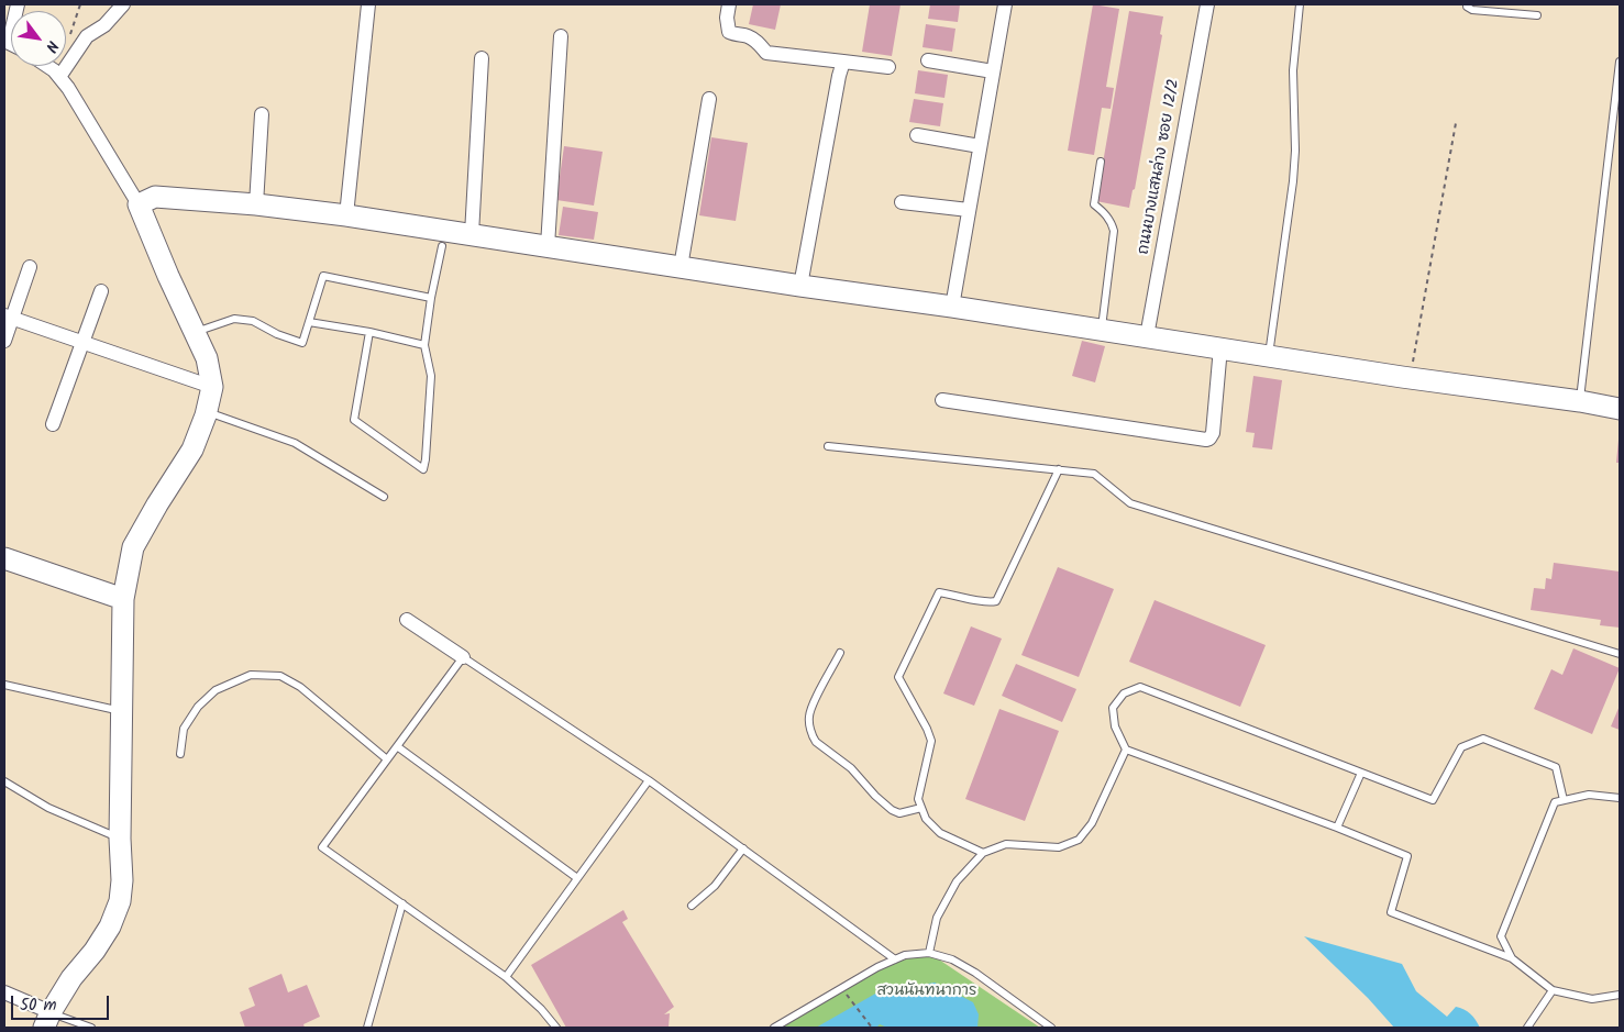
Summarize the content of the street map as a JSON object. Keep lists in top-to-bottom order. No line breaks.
{"streets":{"street":["ถนนบางแสนล่าง ซอย 12/2"]},"parks":["สวนนันทนาการ"],"scale_bar":"50 m","north":"bottom right"}
